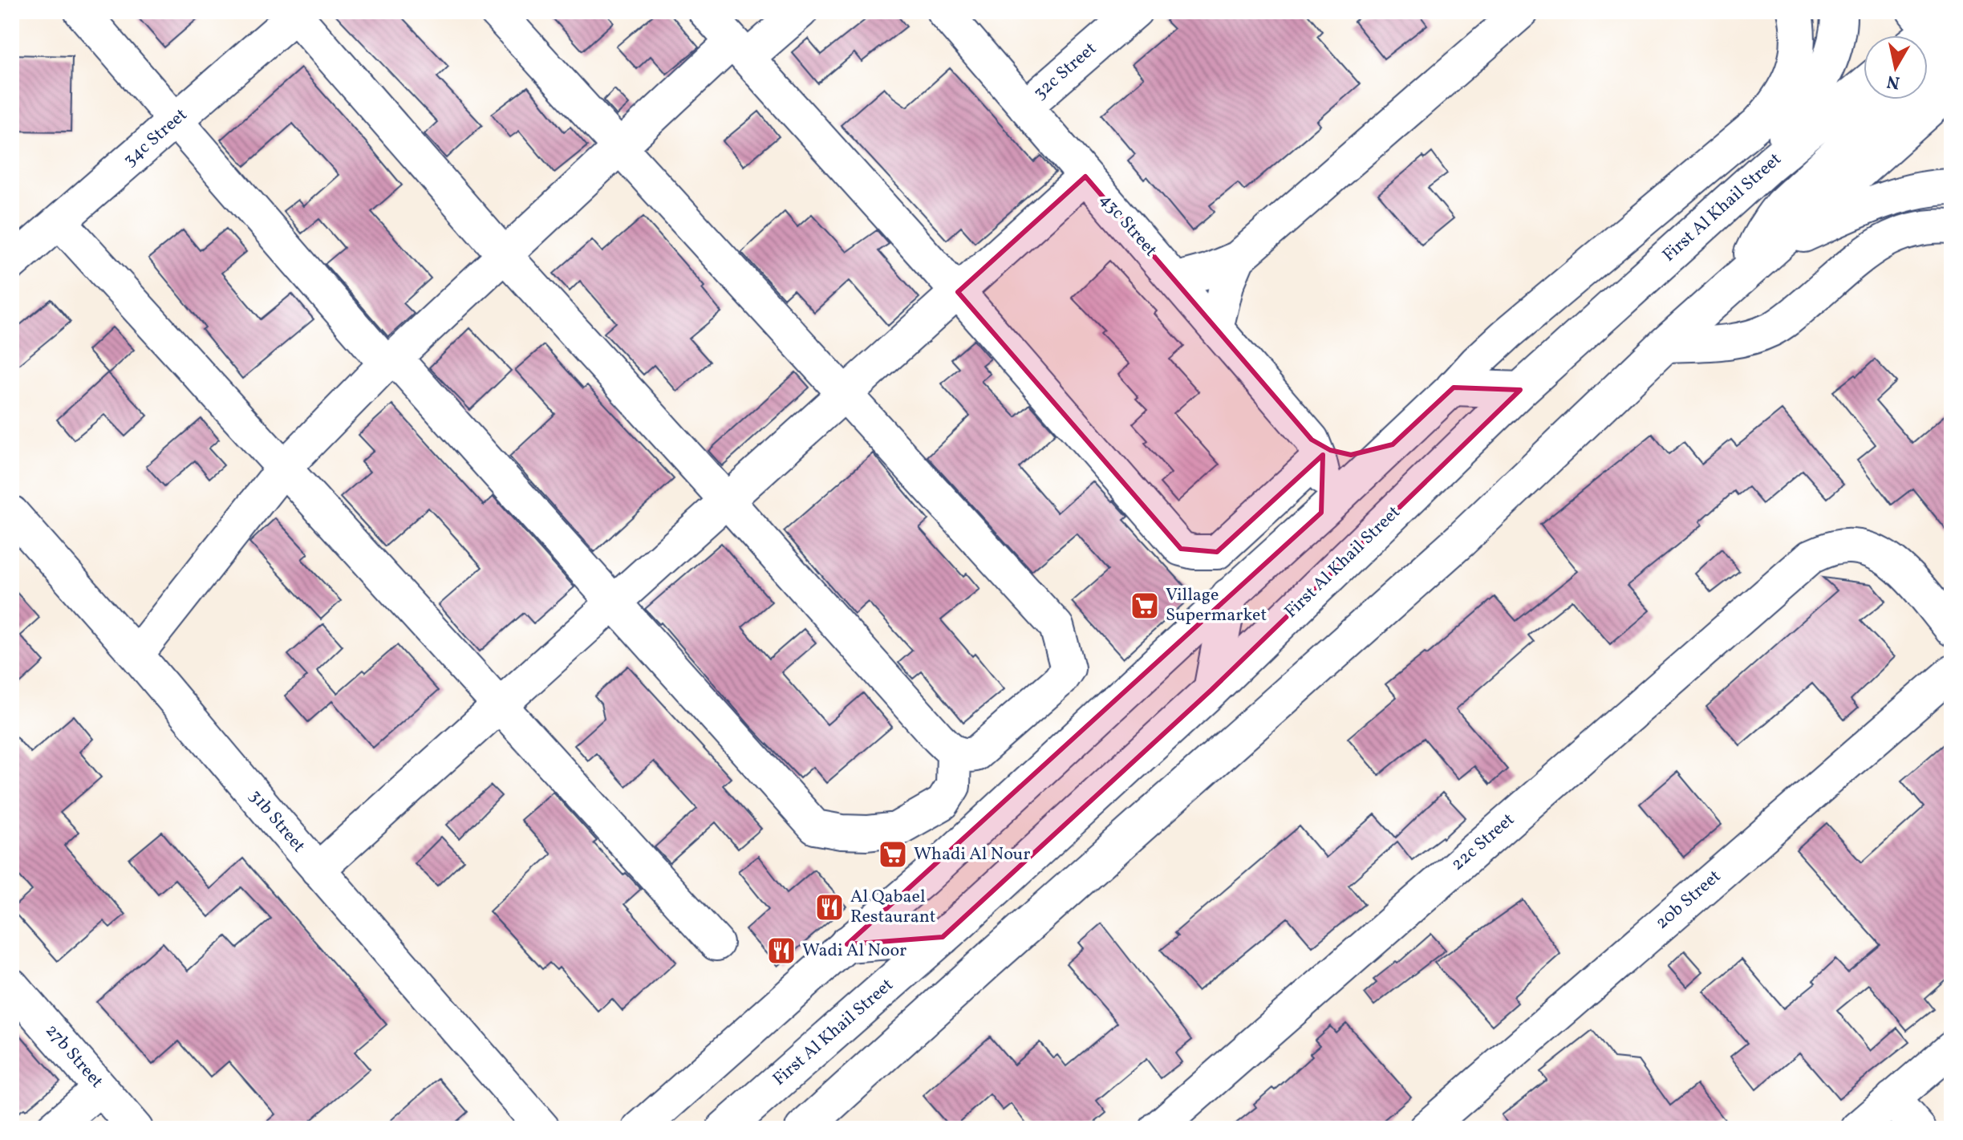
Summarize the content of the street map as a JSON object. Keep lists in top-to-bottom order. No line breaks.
{"streets":{"main road":["First Al Khail Street"],"street":["32c Street","34c Street","43c Street","31b Street","22c Street","20b Street","27b Street"]},"crossings":[["32c Street","43c Street"]],"places":{"supermarket":["Village Supermarket","Whadi Al Nour"],"restaurant":["Al Qabael Restaurant","Wadi Al Noor"]},"north":"bottom"}
